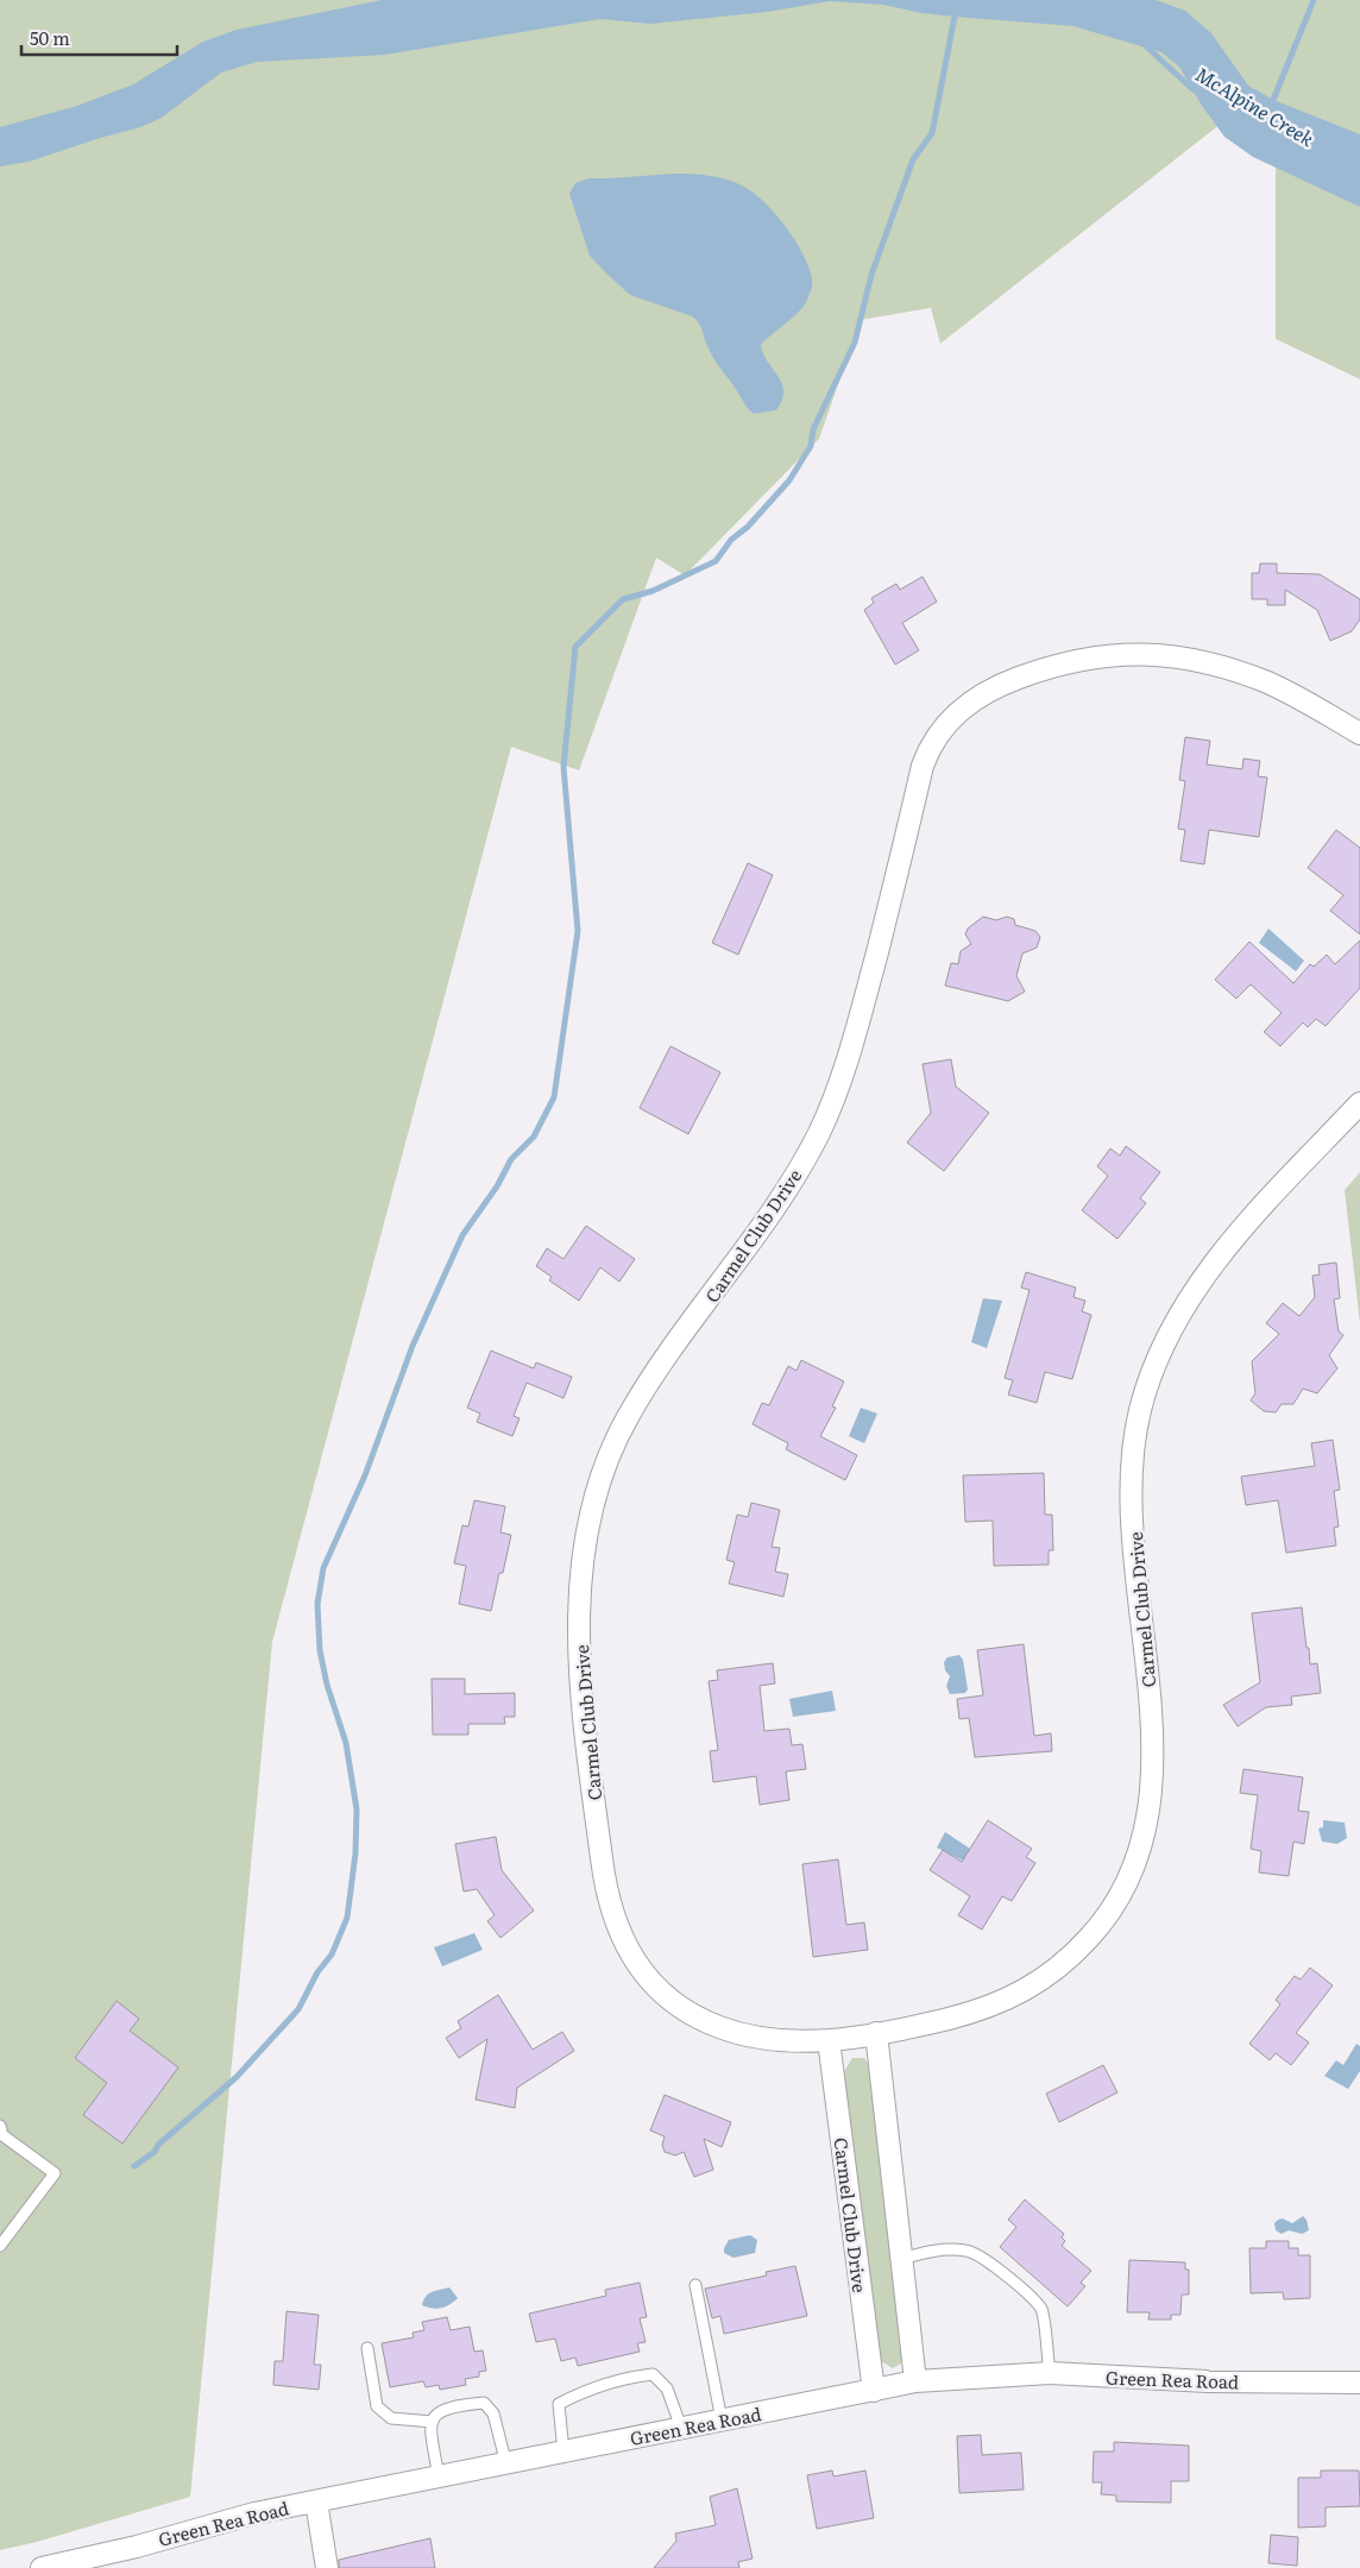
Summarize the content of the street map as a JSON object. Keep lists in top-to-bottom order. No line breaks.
{"streets":{"street":["Carmel Club Drive","Green Rea Road"]},"crossings":[["Carmel Club Drive","Green Rea Road"]],"water":["McAlpine Creek"],"scale_bar":"50 m"}
